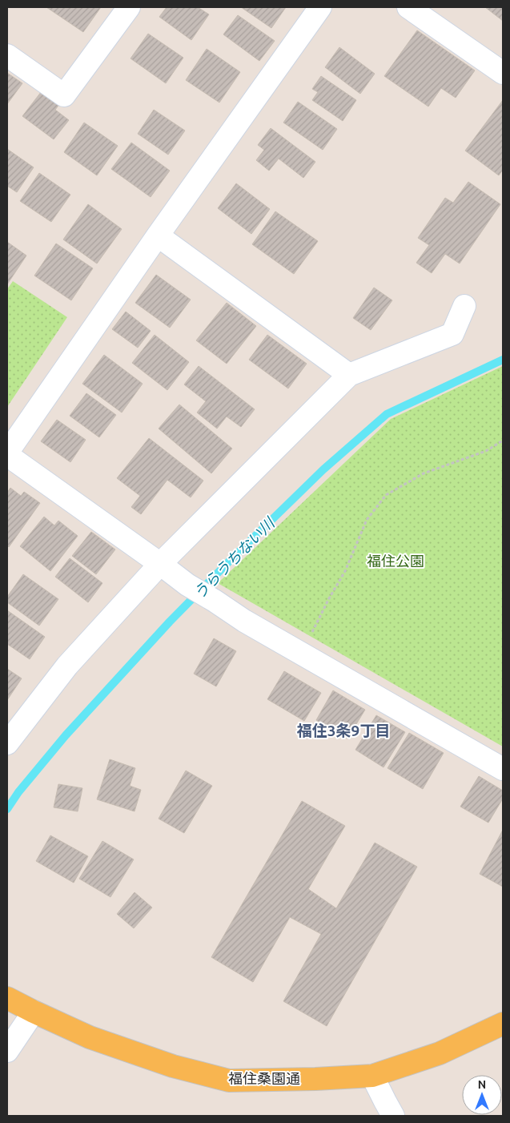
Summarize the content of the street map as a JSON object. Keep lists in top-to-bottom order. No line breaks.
{"streets":{"main road":["福住桑園通"]},"districts":["福住3条9丁目"],"water":["うらうちない川"],"parks":["福住公園"],"north":"top"}
